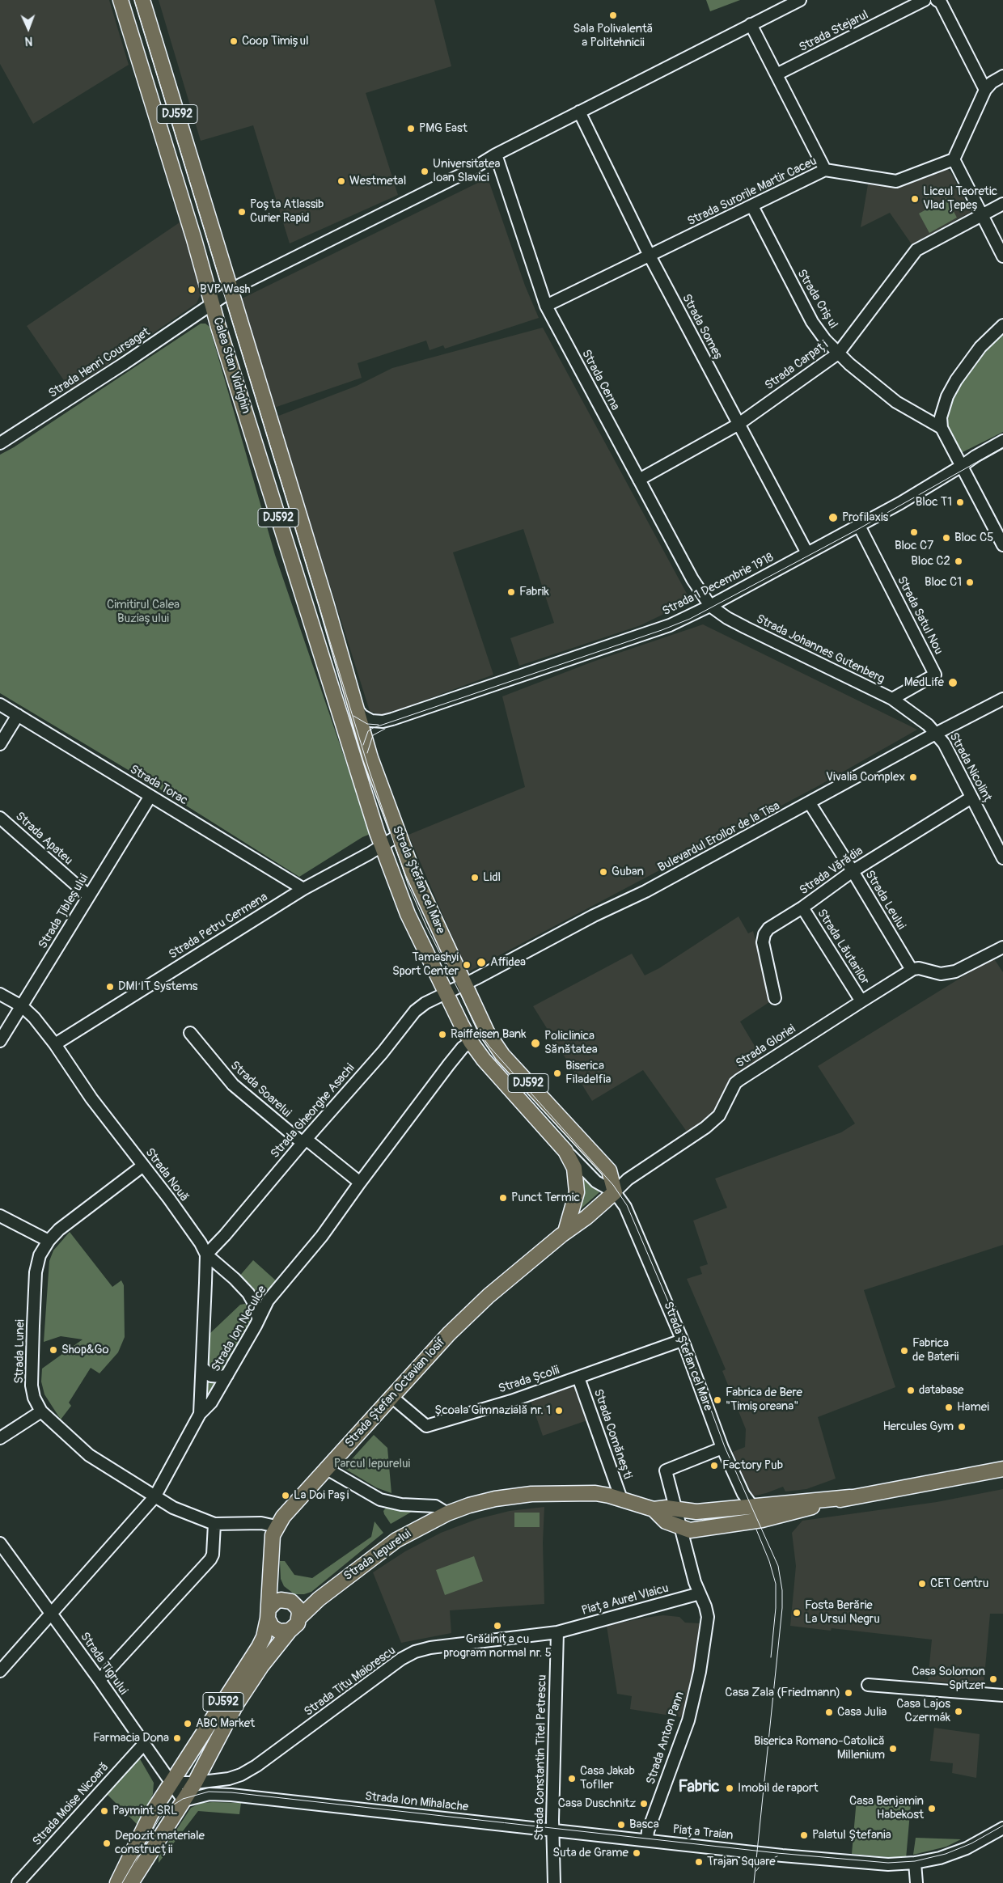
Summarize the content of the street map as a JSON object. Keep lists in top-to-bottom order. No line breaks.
{"streets":{"main road":["DJ592","Calea Stan Vidrighin","Strada Ștefan cel Mare","Strada Ștefan Octavian Iosif","Strada Iepurelui"],"street":["Strada Stejarul","Strada Surorile Martir Caceu","Strada Crișul","Strada Someș","Strada Henri Coursaget","Strada Carpați","Strada Cerna","Strada 1 Decembrie 1918","Strada Satul Nou","Strada Johannes Gutenberg","Strada Nicolinț","Strada Torac","Bulevardul Eroilor de la Tisa","Strada Apateu","Strada Vărădia","Strada Leului","Strada Țibleșului","Strada Petru Cermena","Strada Lăutarilor","Strada Gloriei","Strada Soarelui","Strada Gheorghe Asachi","Strada Nouă","Strada Ion Neculce","Strada Lunei","Strada Școlii","Strada Comănești","Piața Aurel Vlaicu","Strada Tigrului","Strada Titu Maiorescu","Strada Anton Pann","Strada Constantin Titel Petrescu","Strada Ion Mihalache","Strada Moise Nicoară","Piața Traian"]},"crossings":[["DJ592","Strada Ștefan cel Mare"],["DJ592","Strada Ștefan Octavian Iosif"],["DJ592","Strada Iepurelui"],["DJ592","Strada Tigrului"],["DJ592","Strada Titu Maiorescu"],["DJ592","Strada Ion Mihalache"],["Strada Surorile Martir Caceu","Strada Crișul"],["Strada Surorile Martir Caceu","Strada Someș"],["Strada Surorile Martir Caceu","Strada Cerna"],["Strada Crișul","Strada Carpați"],["Strada Someș","Strada Henri Coursaget"],["Strada Someș","Strada Carpați"],["Strada Someș","Strada 1 Decembrie 1918"],["Strada Henri Coursaget","Calea Stan Vidrighin"],["Strada Henri Coursaget","Strada Cerna"],["Calea Stan Vidrighin","Strada 1 Decembrie 1918"],["Calea Stan Vidrighin","Strada Ștefan cel Mare"],["Strada Carpați","Strada Cerna"],["Strada Cerna","Strada 1 Decembrie 1918"],["Strada Cerna","Strada Johannes Gutenberg"],["Strada 1 Decembrie 1918","Strada Satul Nou"],["Strada 1 Decembrie 1918","Strada Johannes Gutenberg"],["Strada 1 Decembrie 1918","Strada Ștefan cel Mare"],["Strada Satul Nou","Strada Johannes Gutenberg"],["Strada Johannes Gutenberg","Strada Nicolinț"],["Strada Johannes Gutenberg","Bulevardul Eroilor de la Tisa"],["Strada Nicolinț","Bulevardul Eroilor de la Tisa"],["Strada Nicolinț","Strada Vărădia"],["Strada Torac","Strada Țibleșului"],["Strada Torac","Strada Petru Cermena"],["Bulevardul Eroilor de la Tisa","Strada Ștefan cel Mare"],["Bulevardul Eroilor de la Tisa","Strada Leului"],["Bulevardul Eroilor de la Tisa","Strada Gheorghe Asachi"],["Strada Apateu","Strada Țibleșului"],["Strada Vărădia","Strada Leului"],["Strada Vărădia","Strada Lăutarilor"],["Strada Ștefan cel Mare","Strada Petru Cermena"],["Strada Ștefan cel Mare","Strada Gloriei"],["Strada Ștefan cel Mare","Strada Gheorghe Asachi"],["Strada Ștefan cel Mare","Strada Ion Neculce"],["Strada Ștefan cel Mare","Strada Școlii"],["Strada Ștefan cel Mare","Strada Ștefan Octavian Iosif"],["Strada Ștefan cel Mare","Strada Iepurelui"],["Strada Ștefan cel Mare","Strada Anton Pann"],["Strada Leului","Strada Gloriei"],["Strada Țibleșului","Strada Nouă"],["Strada Petru Cermena","Strada Nouă"],["Strada Lăutarilor","Strada Gloriei"],["Strada Gloriei","Strada Ștefan Octavian Iosif"],["Strada Soarelui","Strada Gheorghe Asachi"],["Strada Soarelui","Strada Ion Neculce"],["Strada Gheorghe Asachi","Strada Nouă"],["Strada Nouă","Strada Lunei"],["Strada Ion Neculce","Strada Lunei"],["Strada Ion Neculce","Strada Tigrului"],["Strada Lunei","Strada Ștefan Octavian Iosif"],["Strada Școlii","Strada Ștefan Octavian Iosif"],["Strada Școlii","Strada Comănești"],["Strada Ștefan Octavian Iosif","Strada Iepurelui"],["Strada Comănești","Strada Iepurelui"],["Strada Iepurelui","Strada Anton Pann"],["Piața Aurel Vlaicu","Strada Titu Maiorescu"],["Piața Aurel Vlaicu","Strada Anton Pann"],["Piața Aurel Vlaicu","Strada Constantin Titel Petrescu"],["Strada Tigrului","Strada Titu Maiorescu"],["Strada Tigrului","Strada Ion Mihalache"],["Strada Tigrului","Strada Moise Nicoară"],["Strada Titu Maiorescu","Strada Constantin Titel Petrescu"],["Strada Anton Pann","Strada Ion Mihalache"],["Strada Anton Pann","Piața Traian"],["Strada Constantin Titel Petrescu","Strada Ion Mihalache"],["Strada Ion Mihalache","Piața Traian"]],"districts":["Fabric"],"parks":["Cimitirul Calea Buziașului","Parcul Iepurelui"],"places":["Sala Polivalentă a Politehnicii","Coop Timișul","PMG East","Universitatea Ioan Slavici","Westmetal","Liceul Teoretic Vlad Țepeș","Poșta Atlassib Curier Rapid","BVP Wash","Bloc T1","Profilaxis","Bloc C7","Bloc C5","Bloc C2","Bloc C1","Fabrik","MedLife","Vivalia Complex","Guban","Lidl","Affidea","Tamashyi Sport Center","DMI IT Systems","Raiffeisen Bank","Policlinica Sănătatea","Biserica Filadelfia","Punct Termic","Shop&Go","Fabrica de Baterii","database","Fabrica de Bere \"Timișoreana\"","Hamei","Școala Gimnazială nr. 1","Hercules Gym","Factory Pub","La Doi Pași","CET Centru","Fosta Berărie La Ursul Negru","Grădinița cu program normal nr. 5","Casa Solomon Spitzer","Casa Zala (Friedmann)","Casa Lajos Czermák","Casa Julia","ABC Market","Farmacia Dona","Biserica Romano-Catolică Millenium","Casa Jakab Tofller","Imobil de raport","Casa Duschnitz","Casa Benjamin Habekost","Paymint SRL","Basca","Palatul Ștefania","Depozit materiale construcții","Suta de Grame","Trajan Square"],"north":"bottom"}
